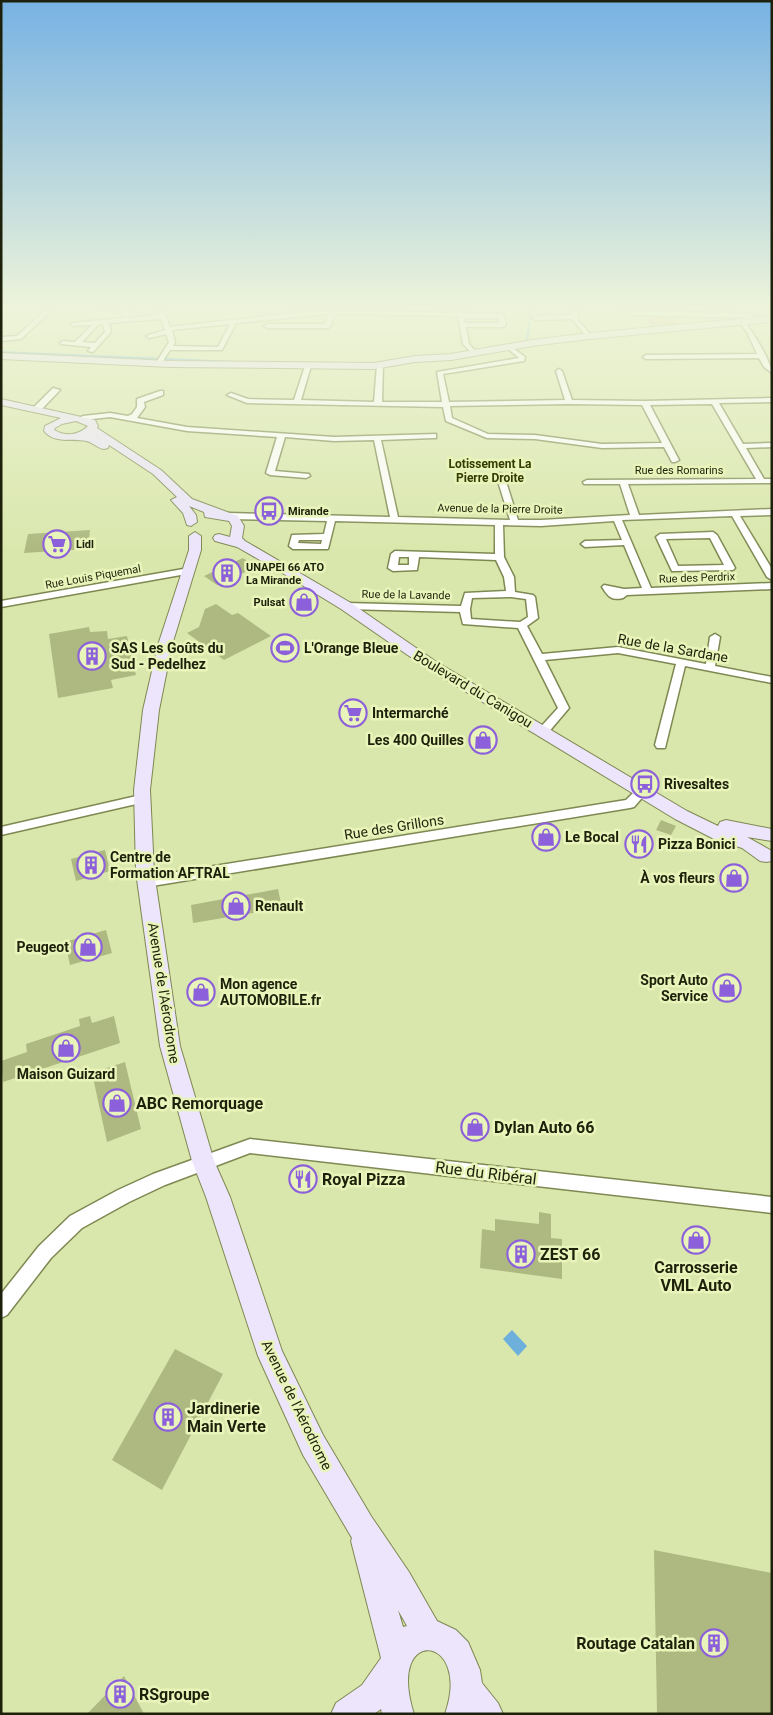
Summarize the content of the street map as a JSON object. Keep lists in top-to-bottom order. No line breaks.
{"streets":{"main road":["Boulevard du Canigou","Avenue de l'Aérodrome"],"street":["Rue des Romarins","Avenue de la Pierre Droite","Rue Louis Piquemal","Rue des Perdrix","Rue de la Lavande","Rue de la Sardane","Rue des Grillons","Rue du Ribéral"]},"crossings":[["Rue Louis Piquemal","Avenue de l'Aérodrome"],["Rue de la Lavande","Boulevard du Canigou"],["Boulevard du Canigou","Rue des Grillons"],["Boulevard du Canigou","Avenue de l'Aérodrome"],["Rue des Grillons","Avenue de l'Aérodrome"],["Avenue de l'Aérodrome","Rue du Ribéral"]],"districts":["Lotissement La Pierre Droite"],"places":{"bus stop":["Mirande","Rivesaltes"],"supermarket":["Lidl","Intermarché"],"building":["UNAPEI 66 ATO La Mirande","SAS Les Goûts du Sud - Pedelhez","Centre de Formation AFTRAL","ZEST 66","Jardinerie Main Verte","Routage Catalan","RSgroupe"],"shop":["Pulsat","Les 400 Quilles","Le Bocal","À vos fleurs","Renault","Peugeot","Sport Auto Service","Mon agence AUTOMOBILE.fr","Maison Guizard","ABC Remorquage","Dylan Auto 66","Carrosserie VML Auto"],"sports":["L'Orange Bleue"],"restaurant":["Pizza Bonici","Royal Pizza"]}}
